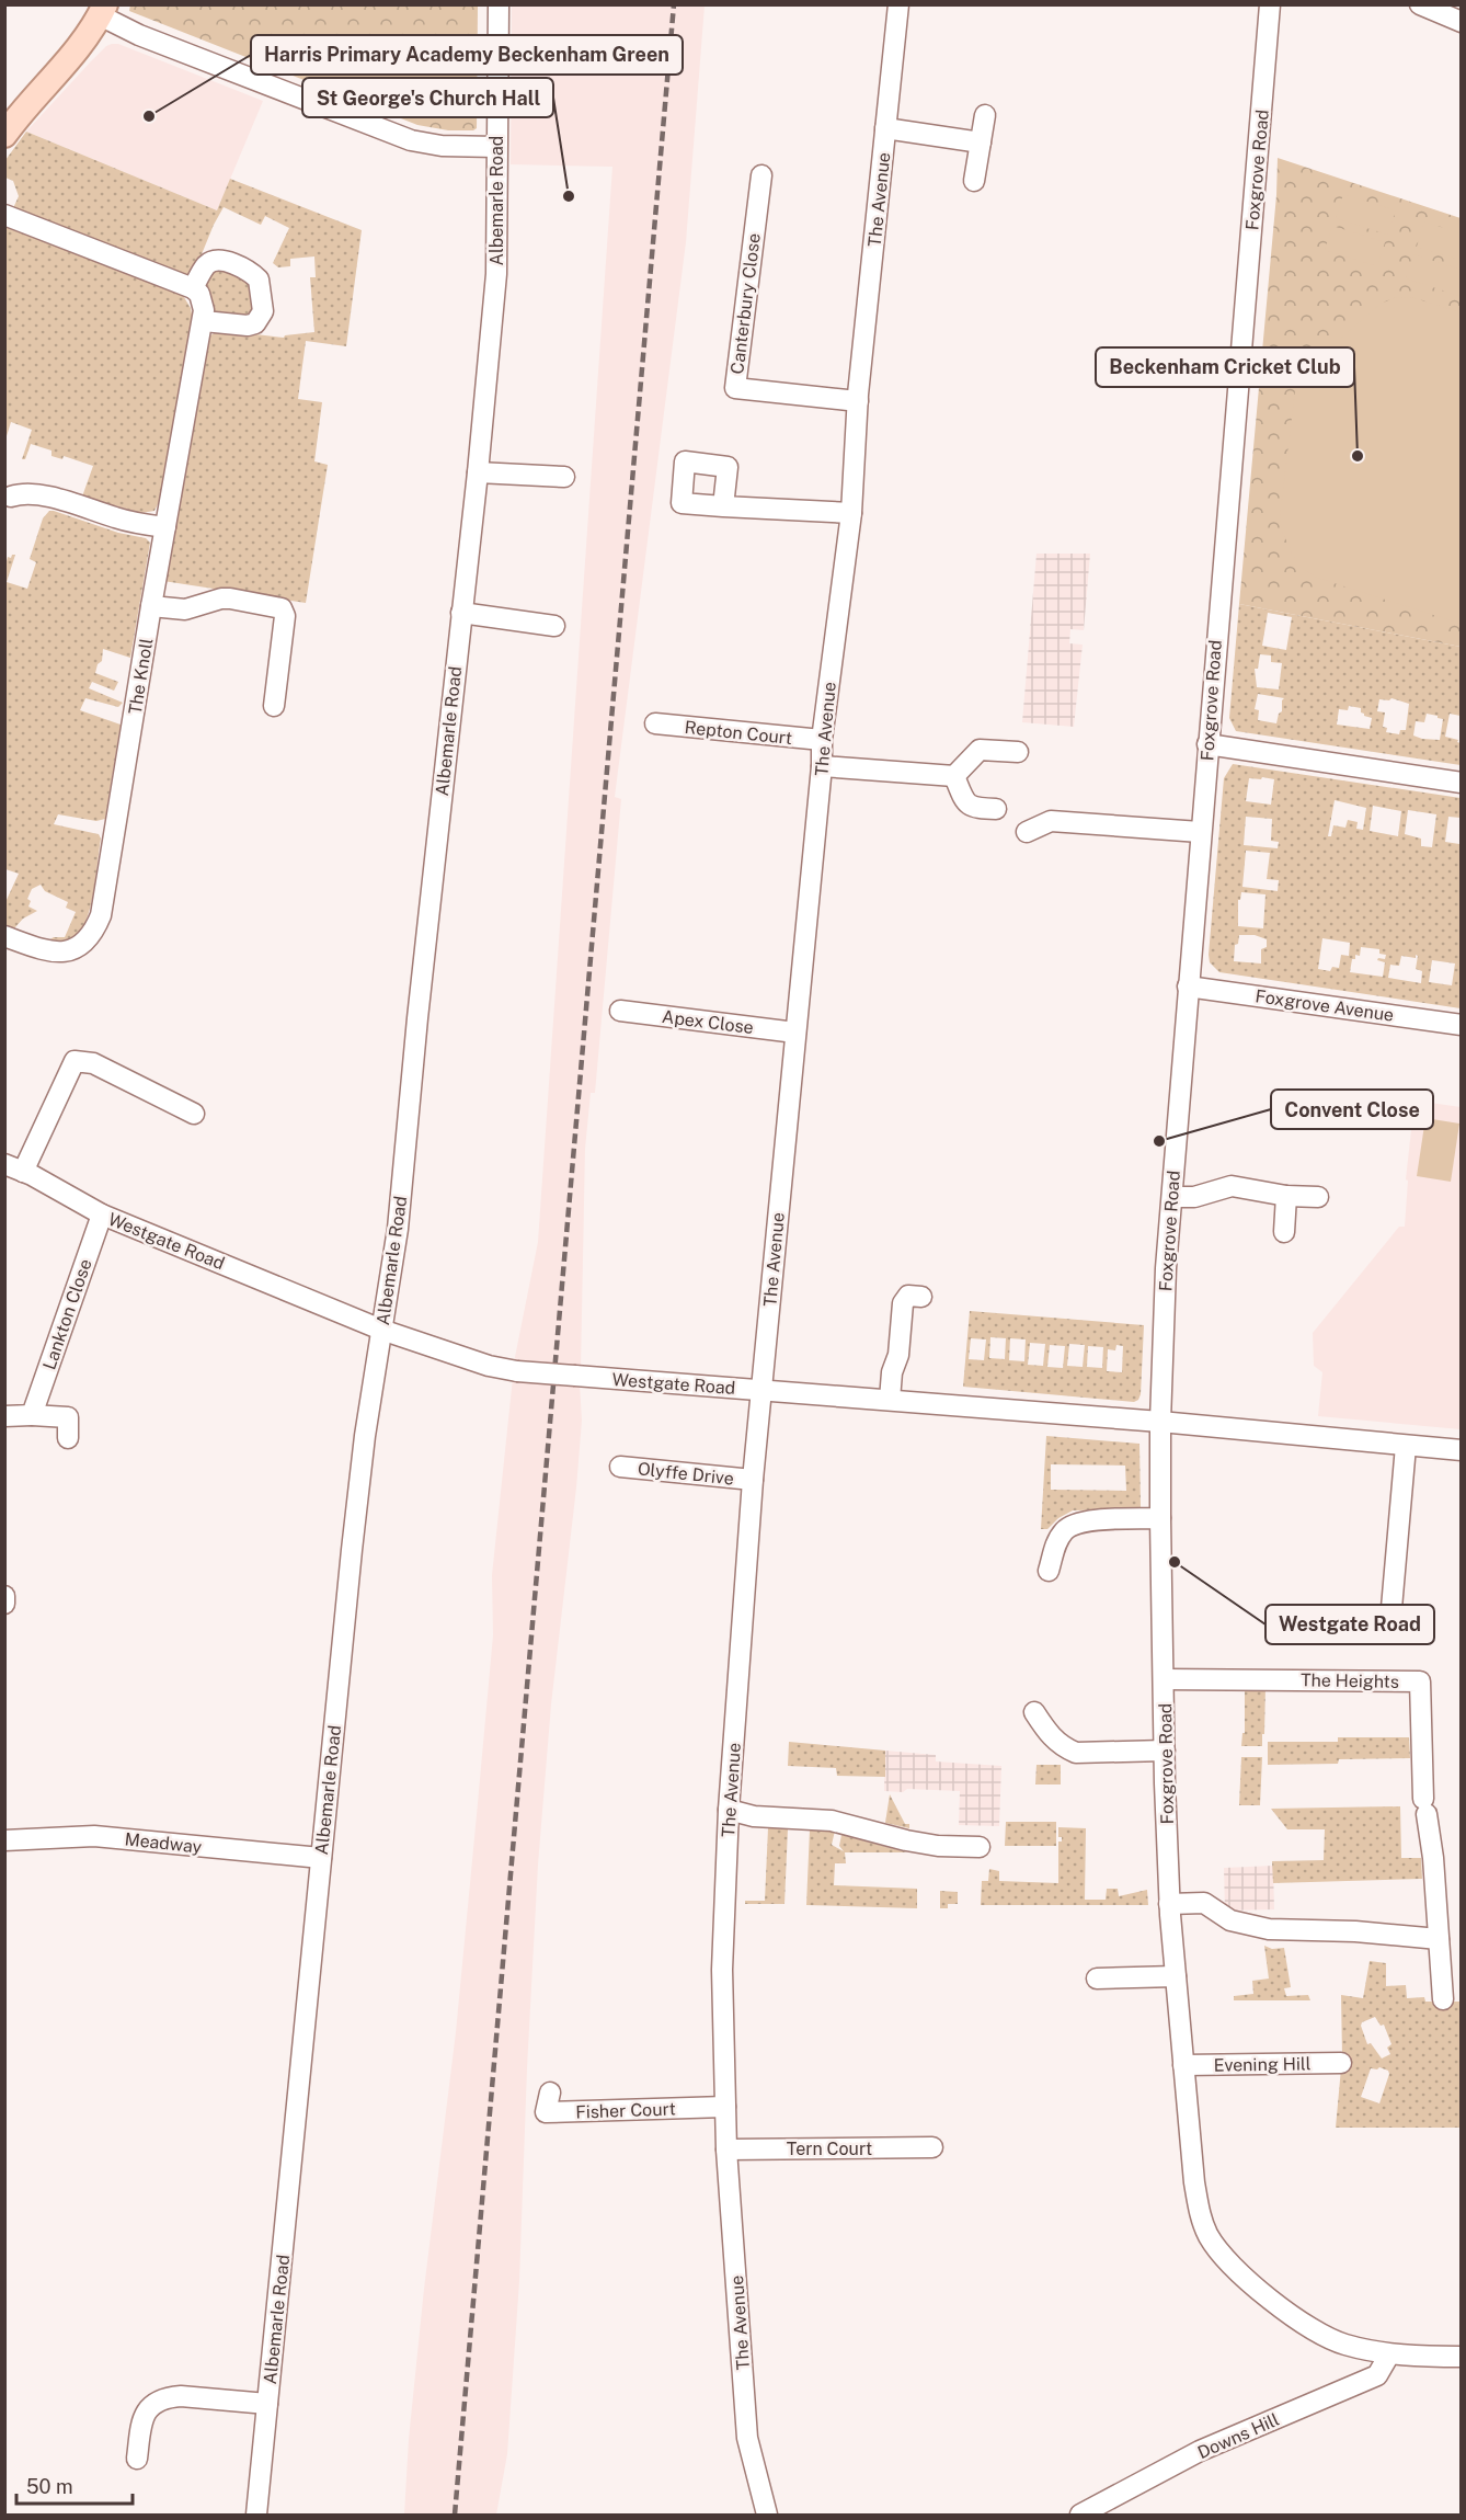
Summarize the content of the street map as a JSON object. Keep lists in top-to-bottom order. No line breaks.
{"streets":{"street":["Foxgrove Road","The Avenue","Albemarle Road","Canterbury Close","The Knoll","Repton Court","Foxgrove Avenue","Apex Close","Westgate Road","Lankton Close","Olyffe Drive","The Heights","Meadway","Evening Hill","Fisher Court","Tern Court","Downs Hill"]},"crossings":[["Foxgrove Road","Foxgrove Avenue"],["Foxgrove Road","Westgate Road"],["Foxgrove Road","The Heights"],["Foxgrove Road","Evening Hill"],["Foxgrove Road","Downs Hill"],["The Avenue","Canterbury Close"],["The Avenue","Repton Court"],["The Avenue","Apex Close"],["The Avenue","Westgate Road"],["The Avenue","Olyffe Drive"],["The Avenue","Fisher Court"],["The Avenue","Tern Court"],["Albemarle Road","Westgate Road"],["Albemarle Road","Meadway"],["Westgate Road","Lankton Close"]],"places":["Harris Primary Academy Beckenham Green","St George's Church Hall","Beckenham Cricket Club","Convent Close","Westgate Road"],"scale_bar":"50 m"}
